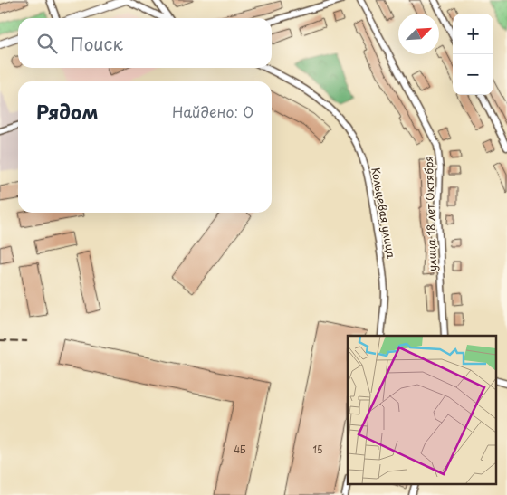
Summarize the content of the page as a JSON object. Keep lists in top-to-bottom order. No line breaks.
{"streets":{"street":["Кольцевая улица","улица 18 лет Октября"]},"house_numbers":["4Б","15"],"north":"top right","page":{"map_buttons":["+","−"],"search":"Поиск","heading":["Рядом","Найдено: 0"]}}
